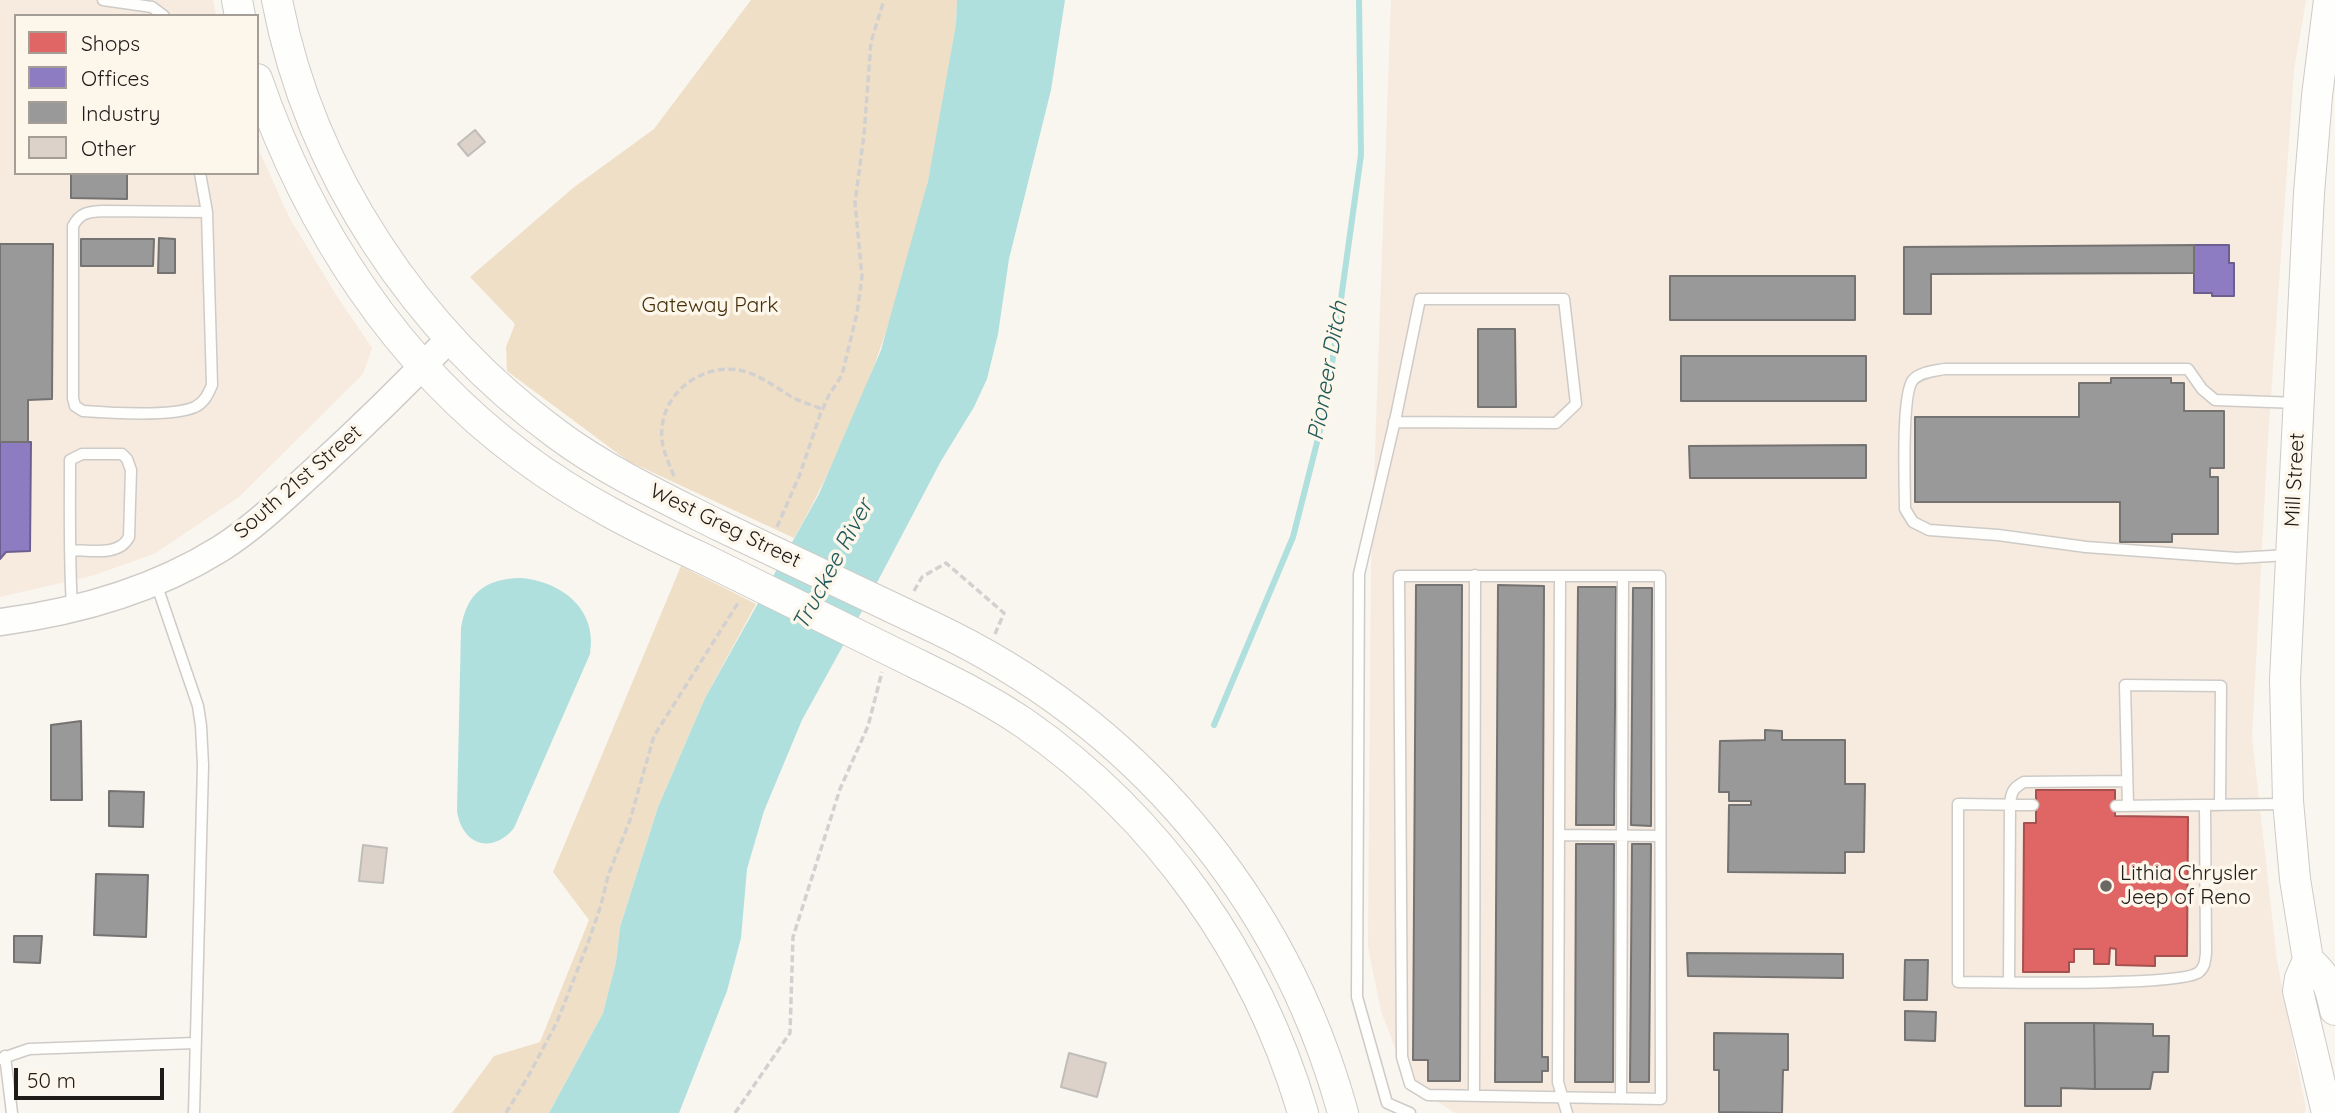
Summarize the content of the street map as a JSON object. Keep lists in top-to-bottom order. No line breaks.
{"streets":{"main road":["Mill Street","West Greg Street"],"street":["South 21st Street"]},"crossings":[["South 21st Street","West Greg Street"]],"water":["Pioneer Ditch","Truckee River"],"parks":["Gateway Park"],"places":["Lithia Chrysler Jeep of Reno"],"legend":["Shops","Offices","Industry","Other"],"scale_bar":"50 m"}
